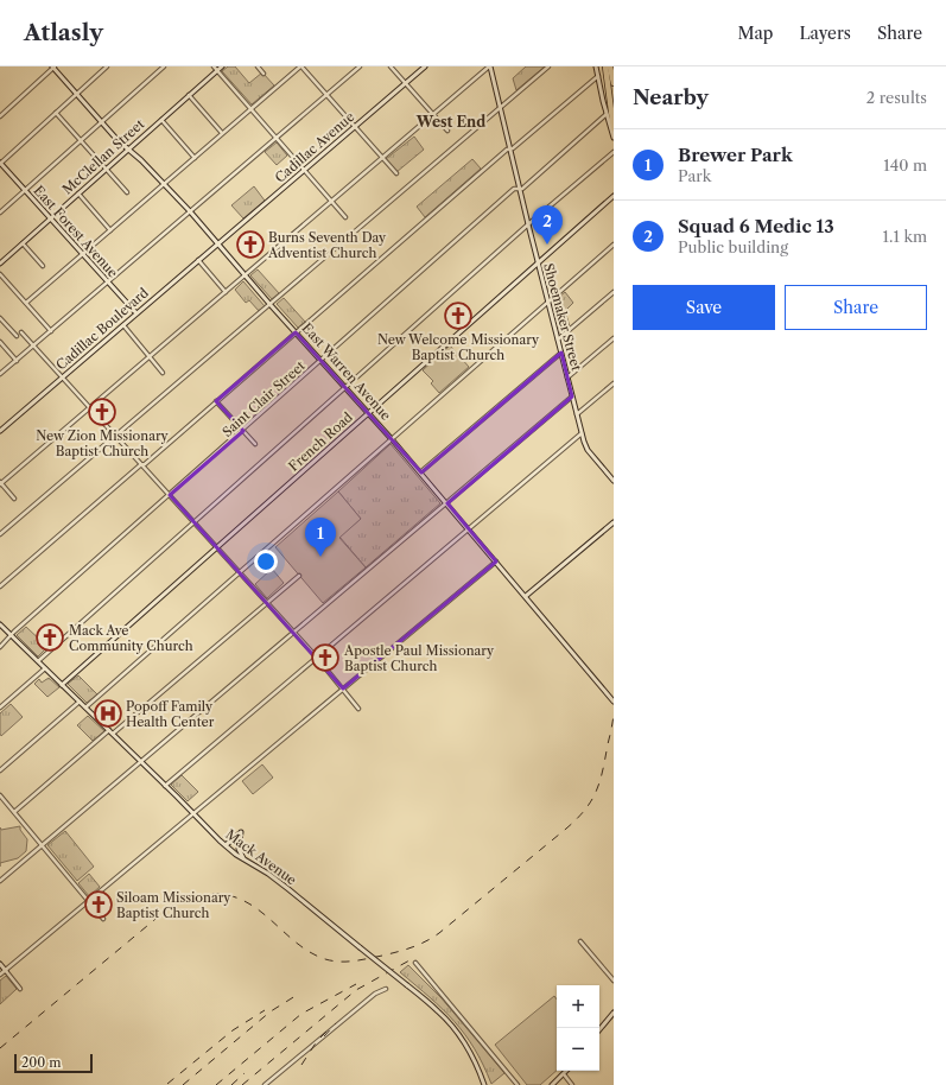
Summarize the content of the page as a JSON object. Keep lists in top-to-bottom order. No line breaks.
{"streets":{"main road":["Cadillac Avenue","McClellan Street","East Forest Avenue","Shoemaker Street","Cadillac Boulevard","East Warren Avenue","French Road","Mack Avenue"],"street":["Saint Clair Street"]},"crossings":[["Cadillac Avenue","Cadillac Boulevard"],["Cadillac Avenue","East Warren Avenue"],["McClellan Street","East Forest Avenue"],["McClellan Street","East Warren Avenue"],["East Forest Avenue","Cadillac Boulevard"],["Shoemaker Street","Saint Clair Street"],["Shoemaker Street","French Road"],["Cadillac Boulevard","East Warren Avenue"],["East Warren Avenue","Saint Clair Street"],["East Warren Avenue","French Road"],["Saint Clair Street","Mack Avenue"],["French Road","Mack Avenue"]],"districts":["West End"],"places":{"church":["Burns Seventh Day Adventist Church","New Welcome Missionary Baptist Church","New Zion Missionary Baptist Church","Mack Ave Community Church","Apostle Paul Missionary Baptist Church","Siloam Missionary Baptist Church"],"hospital":["Popoff Family Health Center"]},"scale_bar":"200 m","page":{"header":"Atlasly","nav":["Map","Layers","Share"],"heading":["Nearby","2 results"],"list":[{"mark":"1","name":"Brewer Park","note":"Park","value":"140 m"},{"mark":"2","name":"Squad 6 Medic 13","note":"Public building","value":"1.1 km"}],"pins":["2","1"],"buttons":["Save","Share"],"map_buttons":["+","−"],"scale":"200 m"}}
